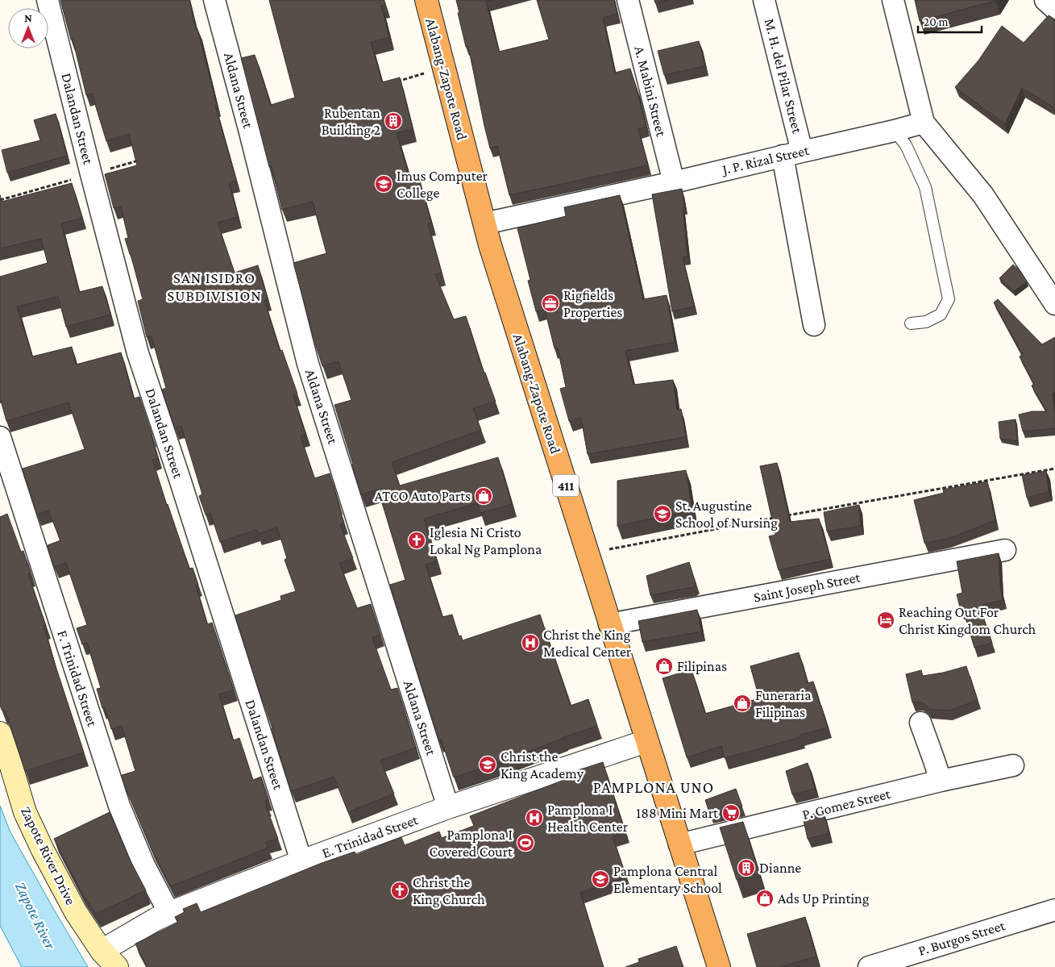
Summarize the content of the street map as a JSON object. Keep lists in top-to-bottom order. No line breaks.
{"streets":{"highway":["Alabang-Zapote Road","411"],"main road":["Zapote River Drive"],"street":["M. H. del Pilar Street","Aldana Street","A. Mabini Street","Dalandan Street","J. P. Rizal Street","Saint Joseph Street","F. Trinidad Street","P. Gomez Street","E. Trinidad Street","P. Burgos Street"]},"crossings":[["M. H. del Pilar Street","J. P. Rizal Street"],["Alabang-Zapote Road","J. P. Rizal Street"],["Alabang-Zapote Road","Saint Joseph Street"],["Alabang-Zapote Road","P. Gomez Street"],["Alabang-Zapote Road","E. Trinidad Street"],["Aldana Street","E. Trinidad Street"],["A. Mabini Street","J. P. Rizal Street"],["Dalandan Street","E. Trinidad Street"],["F. Trinidad Street","E. Trinidad Street"],["E. Trinidad Street","Zapote River Drive"]],"districts":["SAN ISIDRO SUBDIVISION","PAMPLONA UNO"],"water":["Zapote River"],"places":{"building":["Rubentan Building 2","Dianne"],"school or university":["Imus Computer College","St. Augustine School of Nursing","Christ the King Academy","Pamplona Central Elementary School"],"office":["Rigfields Properties"],"shop":["ATCO Auto Parts","Filipinas","Funeraria Filipinas","Ads Up Printing"],"church":["Iglesia Ni Cristo Lokal Ng Pamplona","Christ the King Church"],"hotel":["Reaching Out For Christ Kingdom Church"],"hospital":["Christ the King Medical Center","Pamplona I Health Center"],"supermarket":["188 Mini Mart"],"sports":["Pamplona I Covered Court"]},"scale_bar":"20 m","north":"top"}
